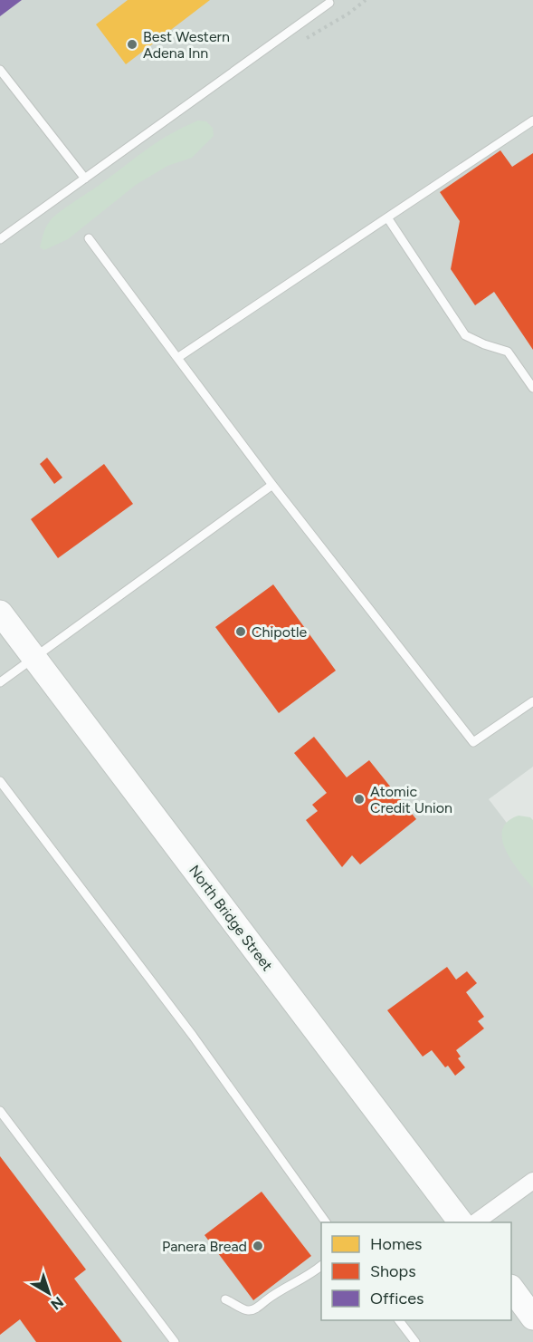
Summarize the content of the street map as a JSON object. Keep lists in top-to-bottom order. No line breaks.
{"streets":{"main road":["North Bridge Street"]},"places":["Best Western Adena Inn","Chipotle","Atomic Credit Union","Panera Bread"],"legend":["Homes","Shops","Offices"],"north":"bottom right"}
